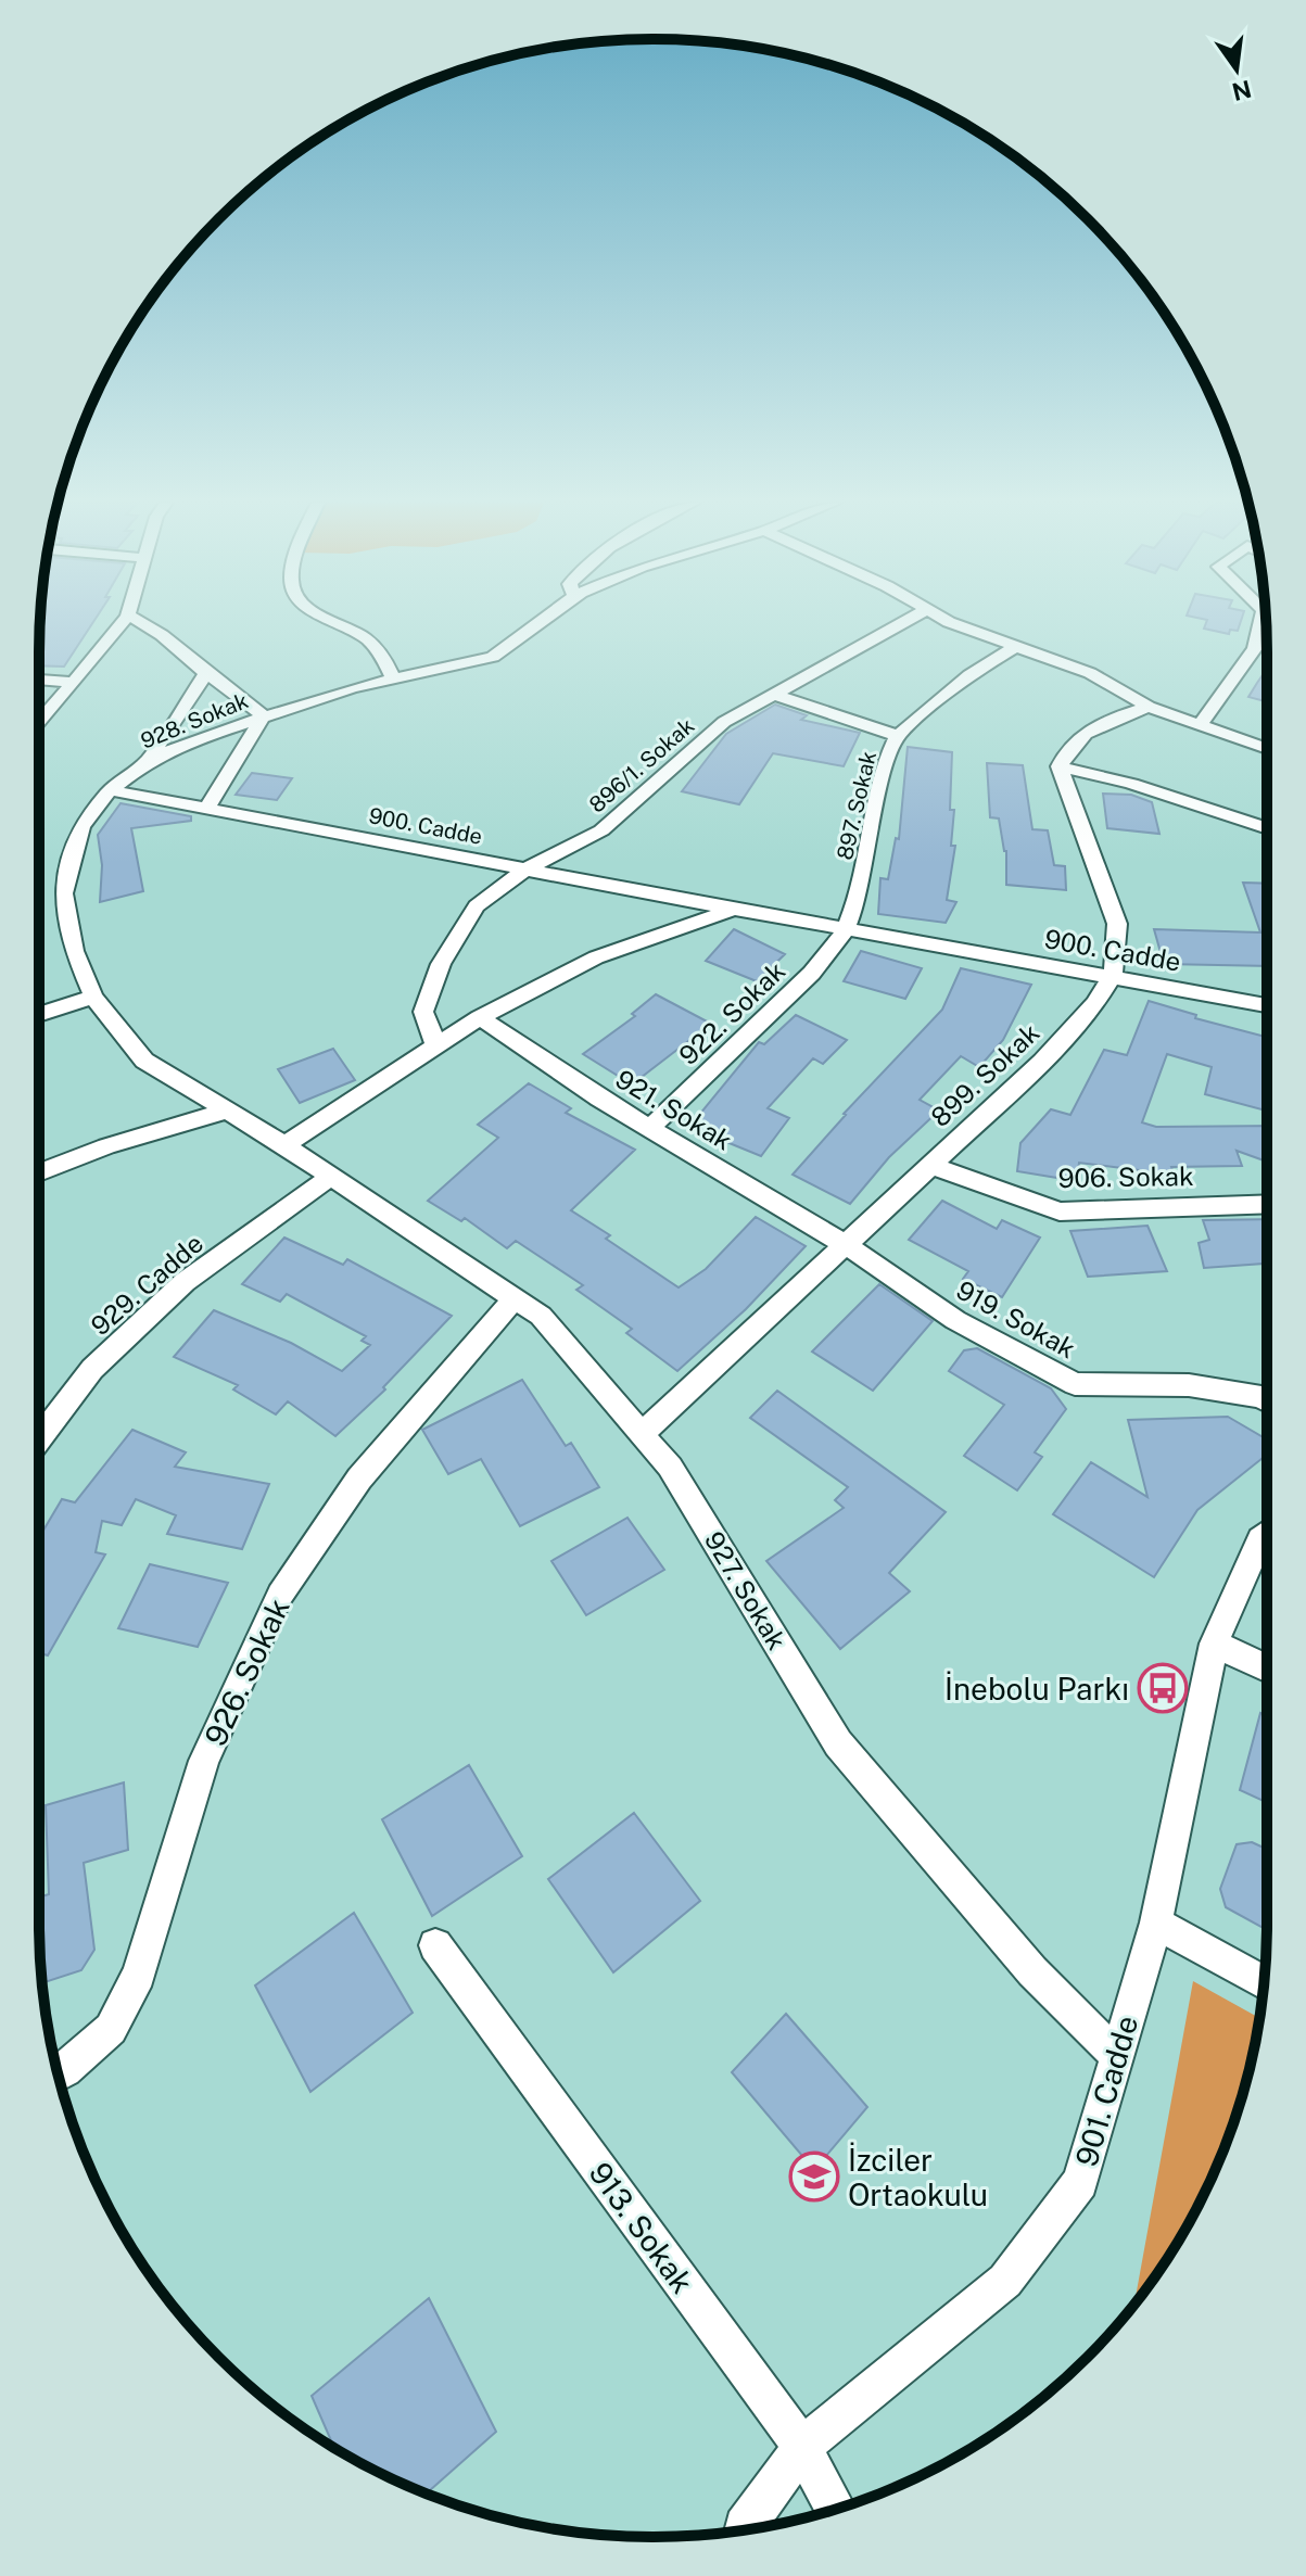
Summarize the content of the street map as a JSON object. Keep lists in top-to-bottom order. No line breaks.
{"streets":{"street":["928. Sokak","896/1. Sokak","897. Sokak","900. Cadde","922. Sokak","899. Sokak","921. Sokak","906. Sokak","929. Cadde","919. Sokak","927. Sokak","926. Sokak","901. Cadde","913. Sokak"]},"crossings":[["928. Sokak","900. Cadde"],["928. Sokak","929. Cadde"],["928. Sokak","927. Sokak"],["896/1. Sokak","900. Cadde"],["897. Sokak","900. Cadde"],["897. Sokak","922. Sokak"],["900. Cadde","922. Sokak"],["900. Cadde","899. Sokak"],["922. Sokak","921. Sokak"],["899. Sokak","921. Sokak"],["899. Sokak","906. Sokak"],["899. Sokak","919. Sokak"],["899. Sokak","927. Sokak"],["921. Sokak","919. Sokak"],["929. Cadde","927. Sokak"],["927. Sokak","926. Sokak"],["927. Sokak","901. Cadde"],["901. Cadde","913. Sokak"]],"places":{"bus stop":["İnebolu Parkı"],"school or university":["İzciler Ortaokulu"]},"north":"bottom"}
